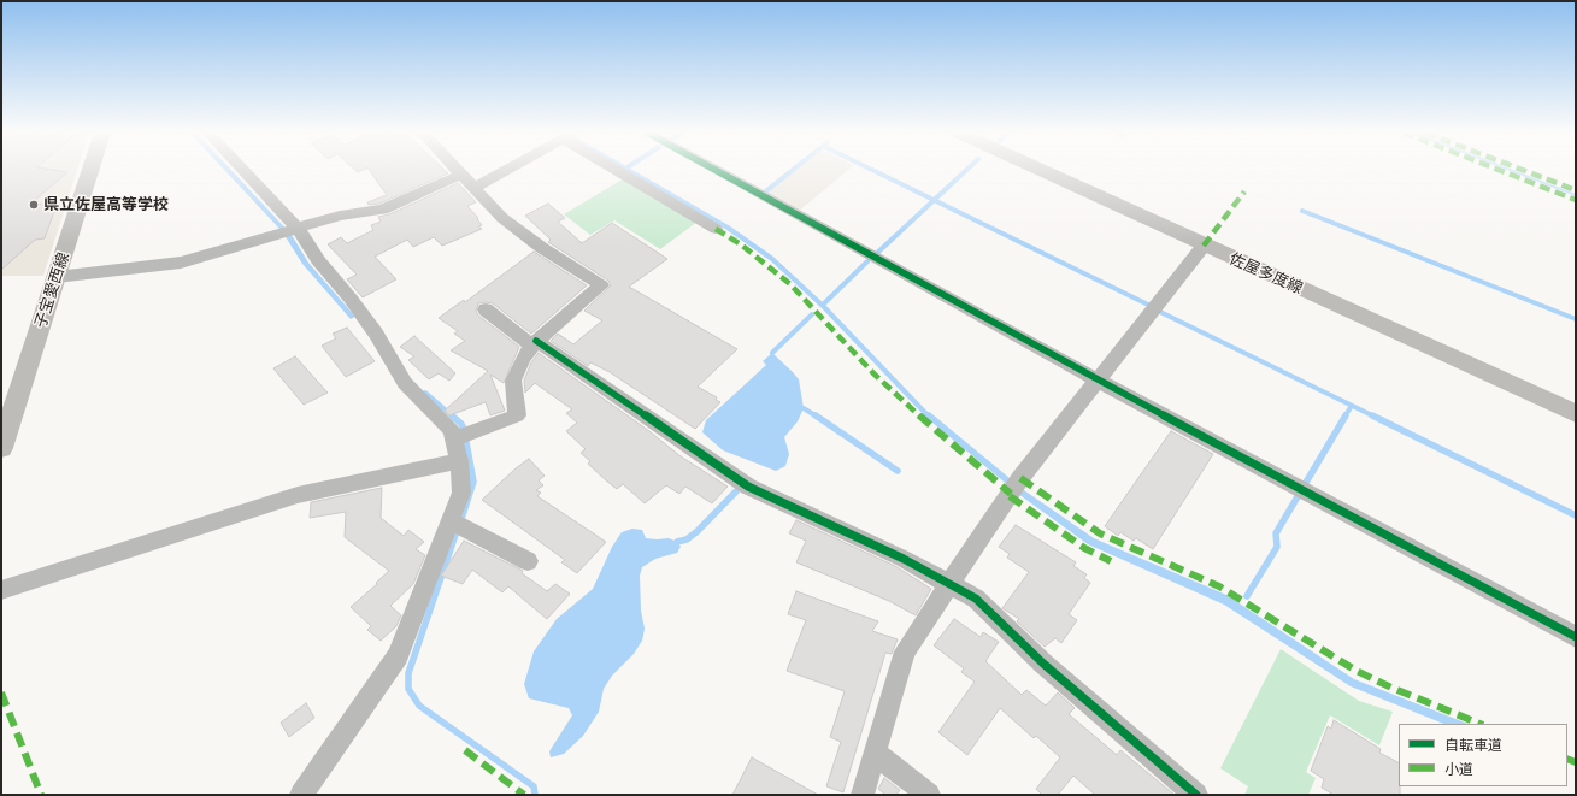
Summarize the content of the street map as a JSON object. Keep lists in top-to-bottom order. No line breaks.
{"streets":{"main road":["佐屋多度線","子宝愛西線"]},"places":["県立佐屋高等学校"],"legend":["自転車道","小道"]}
